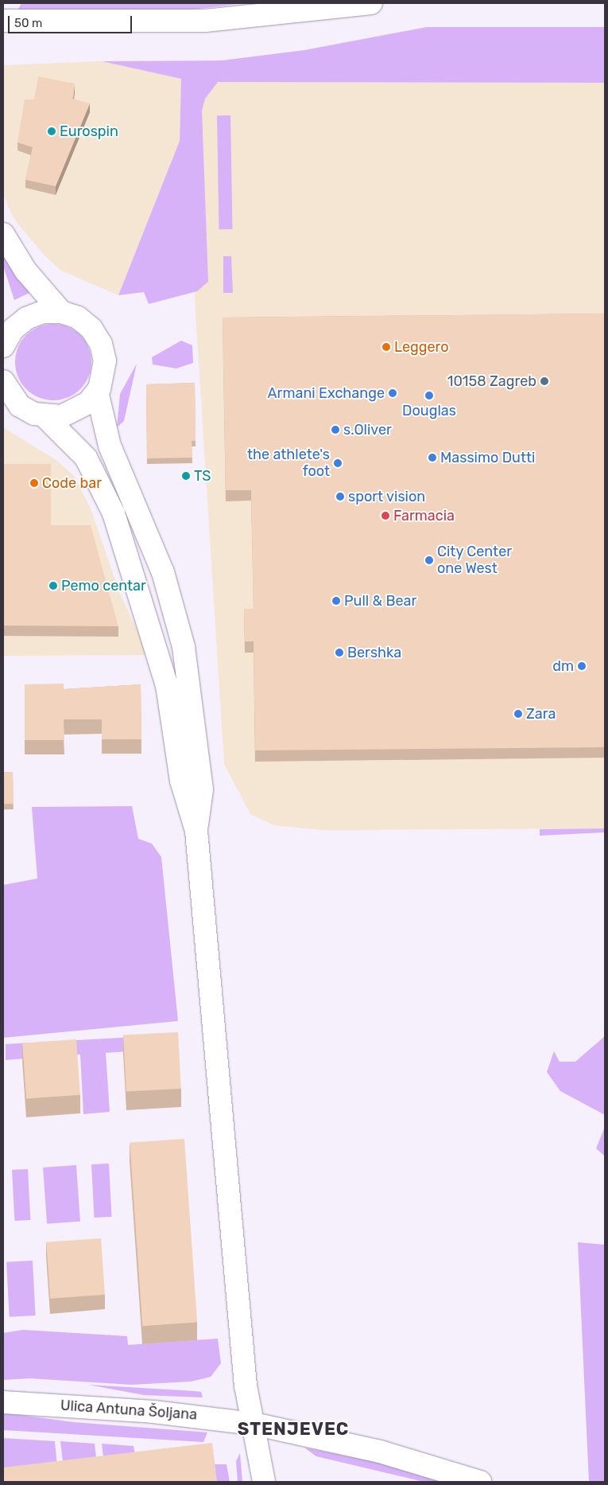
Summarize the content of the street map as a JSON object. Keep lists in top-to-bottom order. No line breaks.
{"streets":{"street":["Ulica Antuna Šoljana"]},"districts":["STENJEVEC"],"places":["Eurospin","Leggero","10158 Zagreb","Armani Exchange","Douglas","s.Oliver","Massimo Dutti","the athlete's foot","TS","Code bar","sport vision","Farmacia","City Center one West","Pemo centar","Pull & Bear","Bershka","dm","Zara"],"scale_bar":"50 m"}
